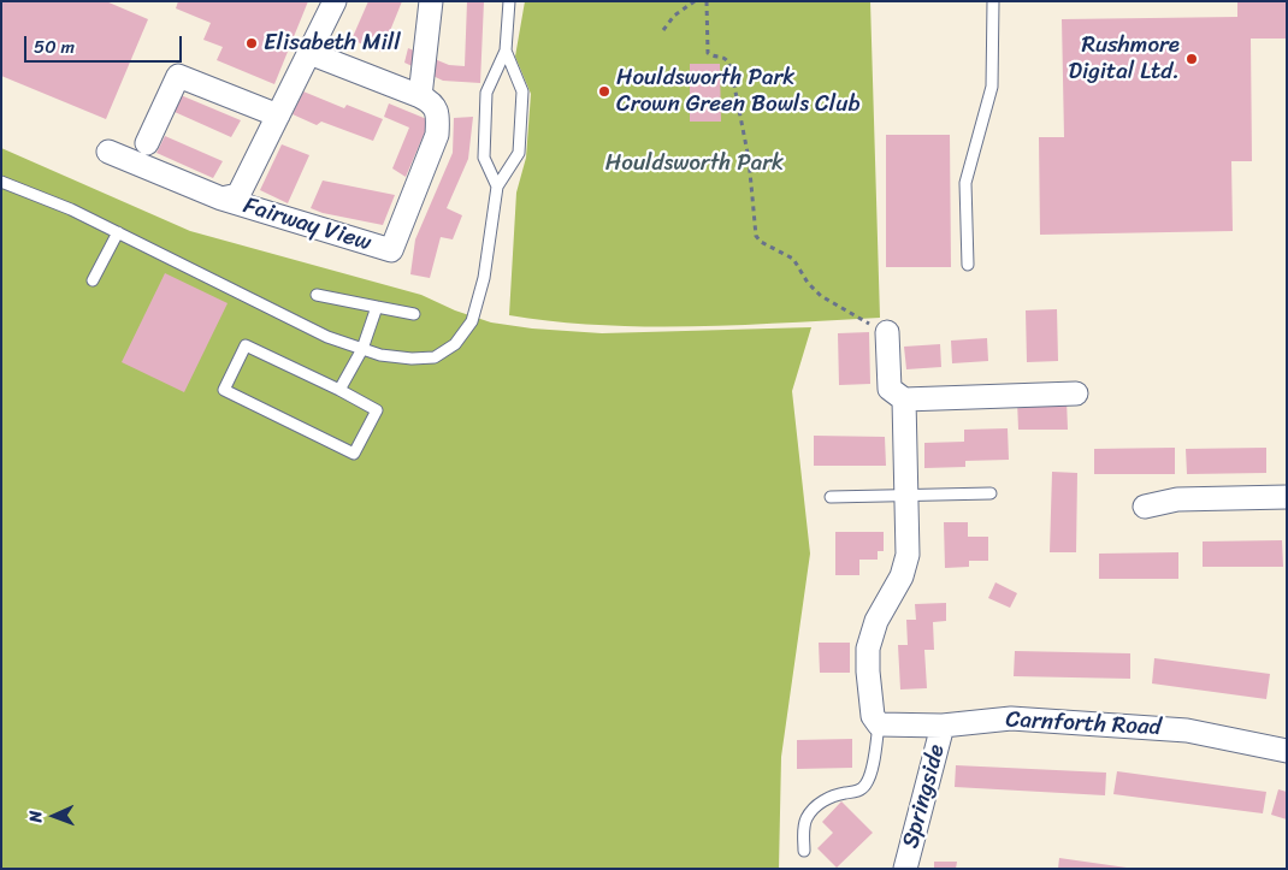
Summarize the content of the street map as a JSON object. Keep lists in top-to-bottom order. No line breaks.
{"streets":{"street":["Fairway View","Carnforth Road","Springside"]},"crossings":[["Carnforth Road","Springside"]],"parks":["Houldsworth Park"],"places":["Elisabeth Mill","Rushmore Digital Ltd.","Houldsworth Park Crown Green Bowls Club"],"scale_bar":"50 m","north":"left"}
